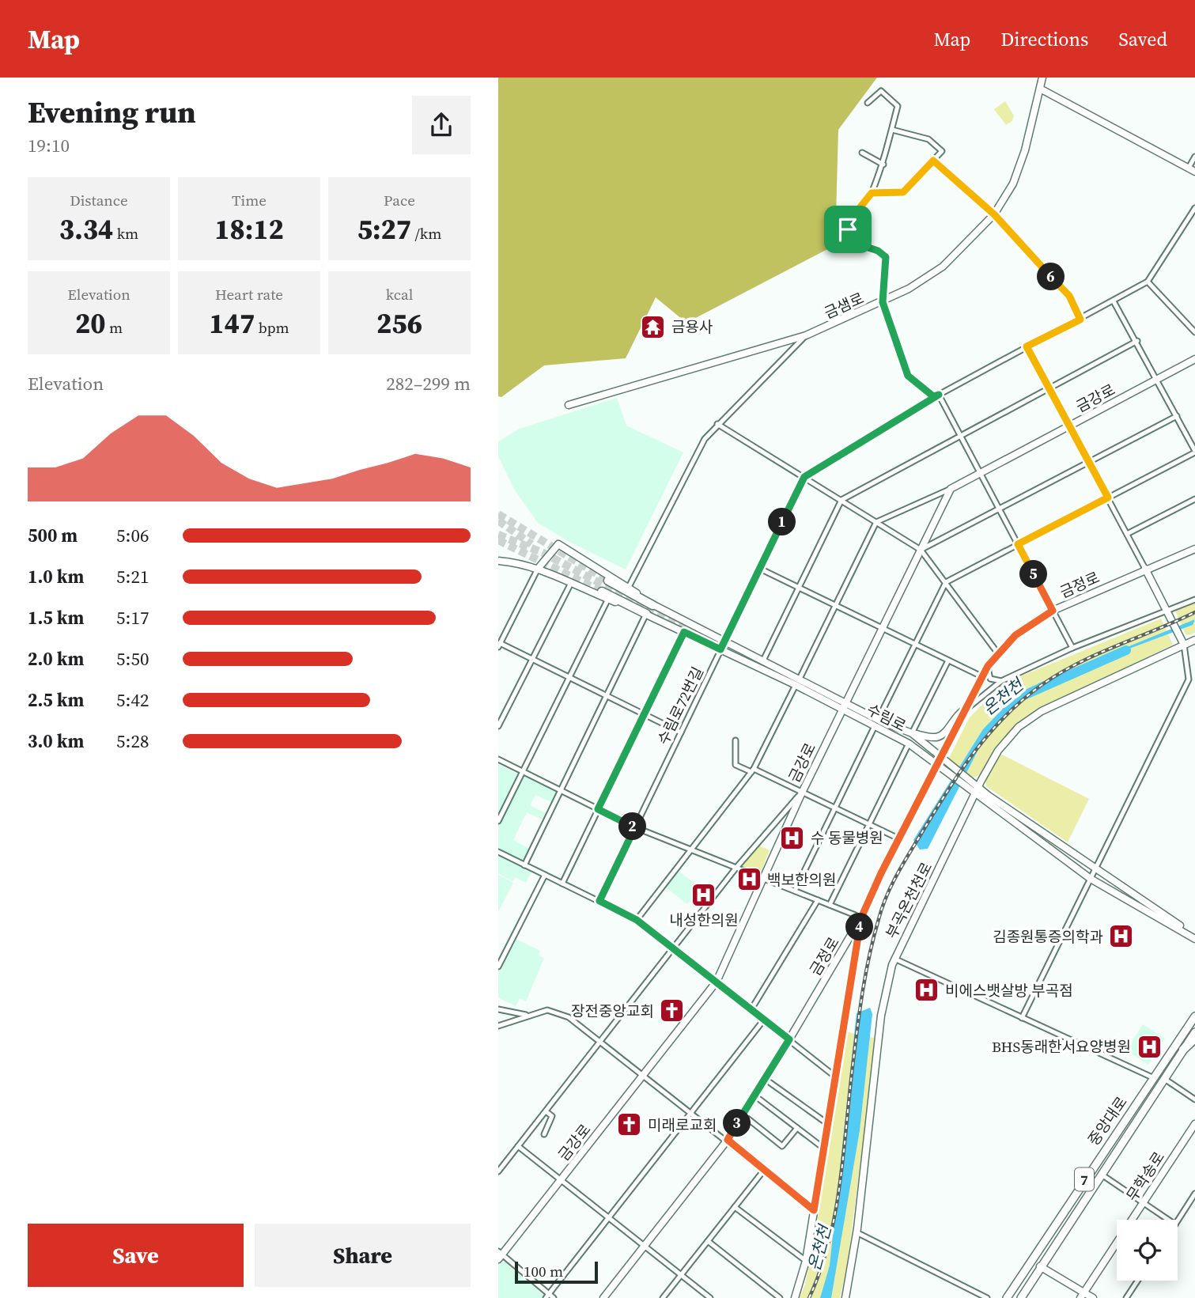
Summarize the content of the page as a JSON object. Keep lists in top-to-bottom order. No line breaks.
{"streets":{"main road":["금샘로","금강로","금정로","수림로","부곡온천천로","중앙대로","무학송로","7"],"street":["수림로72번길"]},"crossings":[["금강로","수림로"],["금정로","수림로"],["수림로72번길","수림로"],["수림로","부곡온천천로"]],"water":["온천천"],"places":{"temple":["금용사"],"hospital":["수 동물병원","백보한의원","내성한의원","김종원통증의학과","비에스뱃살방 부곡점","BHS동래한서요양병원"],"church":["장전중앙교회","미래로교회"]},"scale_bar":"100 m","page":{"header":"Map","nav":["Map","Directions","Saved"],"heading":["Evening run","19:10"],"stats":[["Distance","3.34 km"],["Time","18:12"],["Pace","5:27 /km"],["Elevation","20 m"],["Heart rate","147 bpm"],["kcal","256"]],"pins":["6","1","5","2","4","3"],"chart":["Elevation","282–299 m"],"list":[{"name":"500 m","note":"5:06"},{"name":"1.0 km","note":"5:21"},{"name":"1.5 km","note":"5:17"},{"name":"2.0 km","note":"5:50"},{"name":"2.5 km","note":"5:42"},{"name":"3.0 km","note":"5:28"}],"buttons":["Save","Share"],"scale":"100 m"}}
